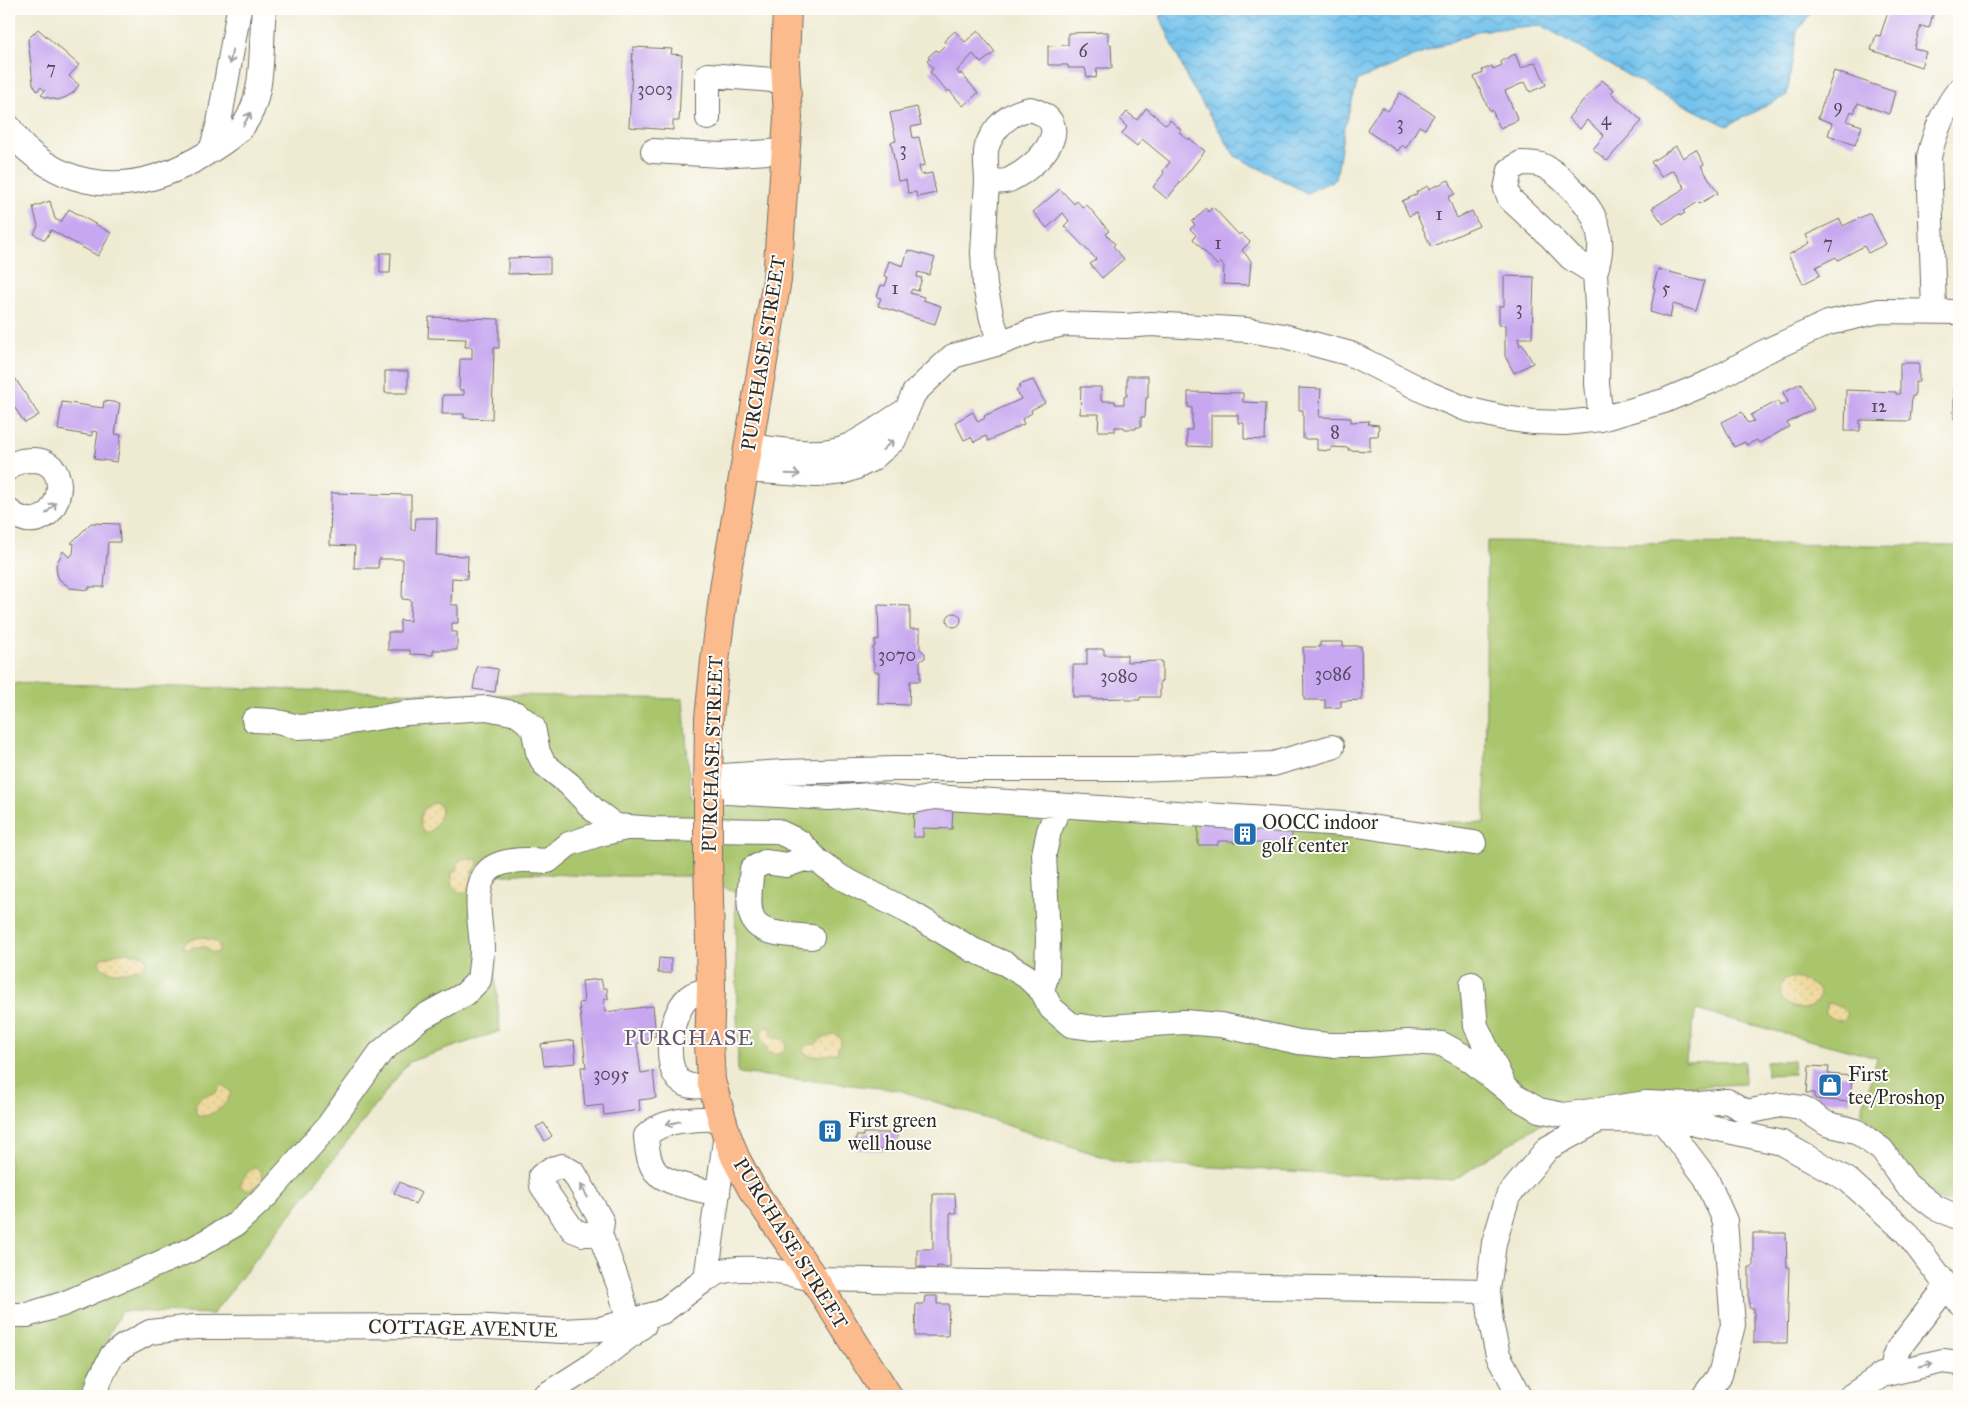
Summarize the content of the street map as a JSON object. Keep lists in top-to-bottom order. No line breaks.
{"streets":{"main road":["PURCHASE STREET"],"street":["COTTAGE AVENUE"]},"districts":["PURCHASE"],"places":{"building":["OOCC indoor golf center","First green well house"],"shop":["First tee/Proshop"]},"house_numbers":["6","7","3003","9","4","3","3","1","1","7","1","5","3","12","8","3070","3086","3080","3095"]}
